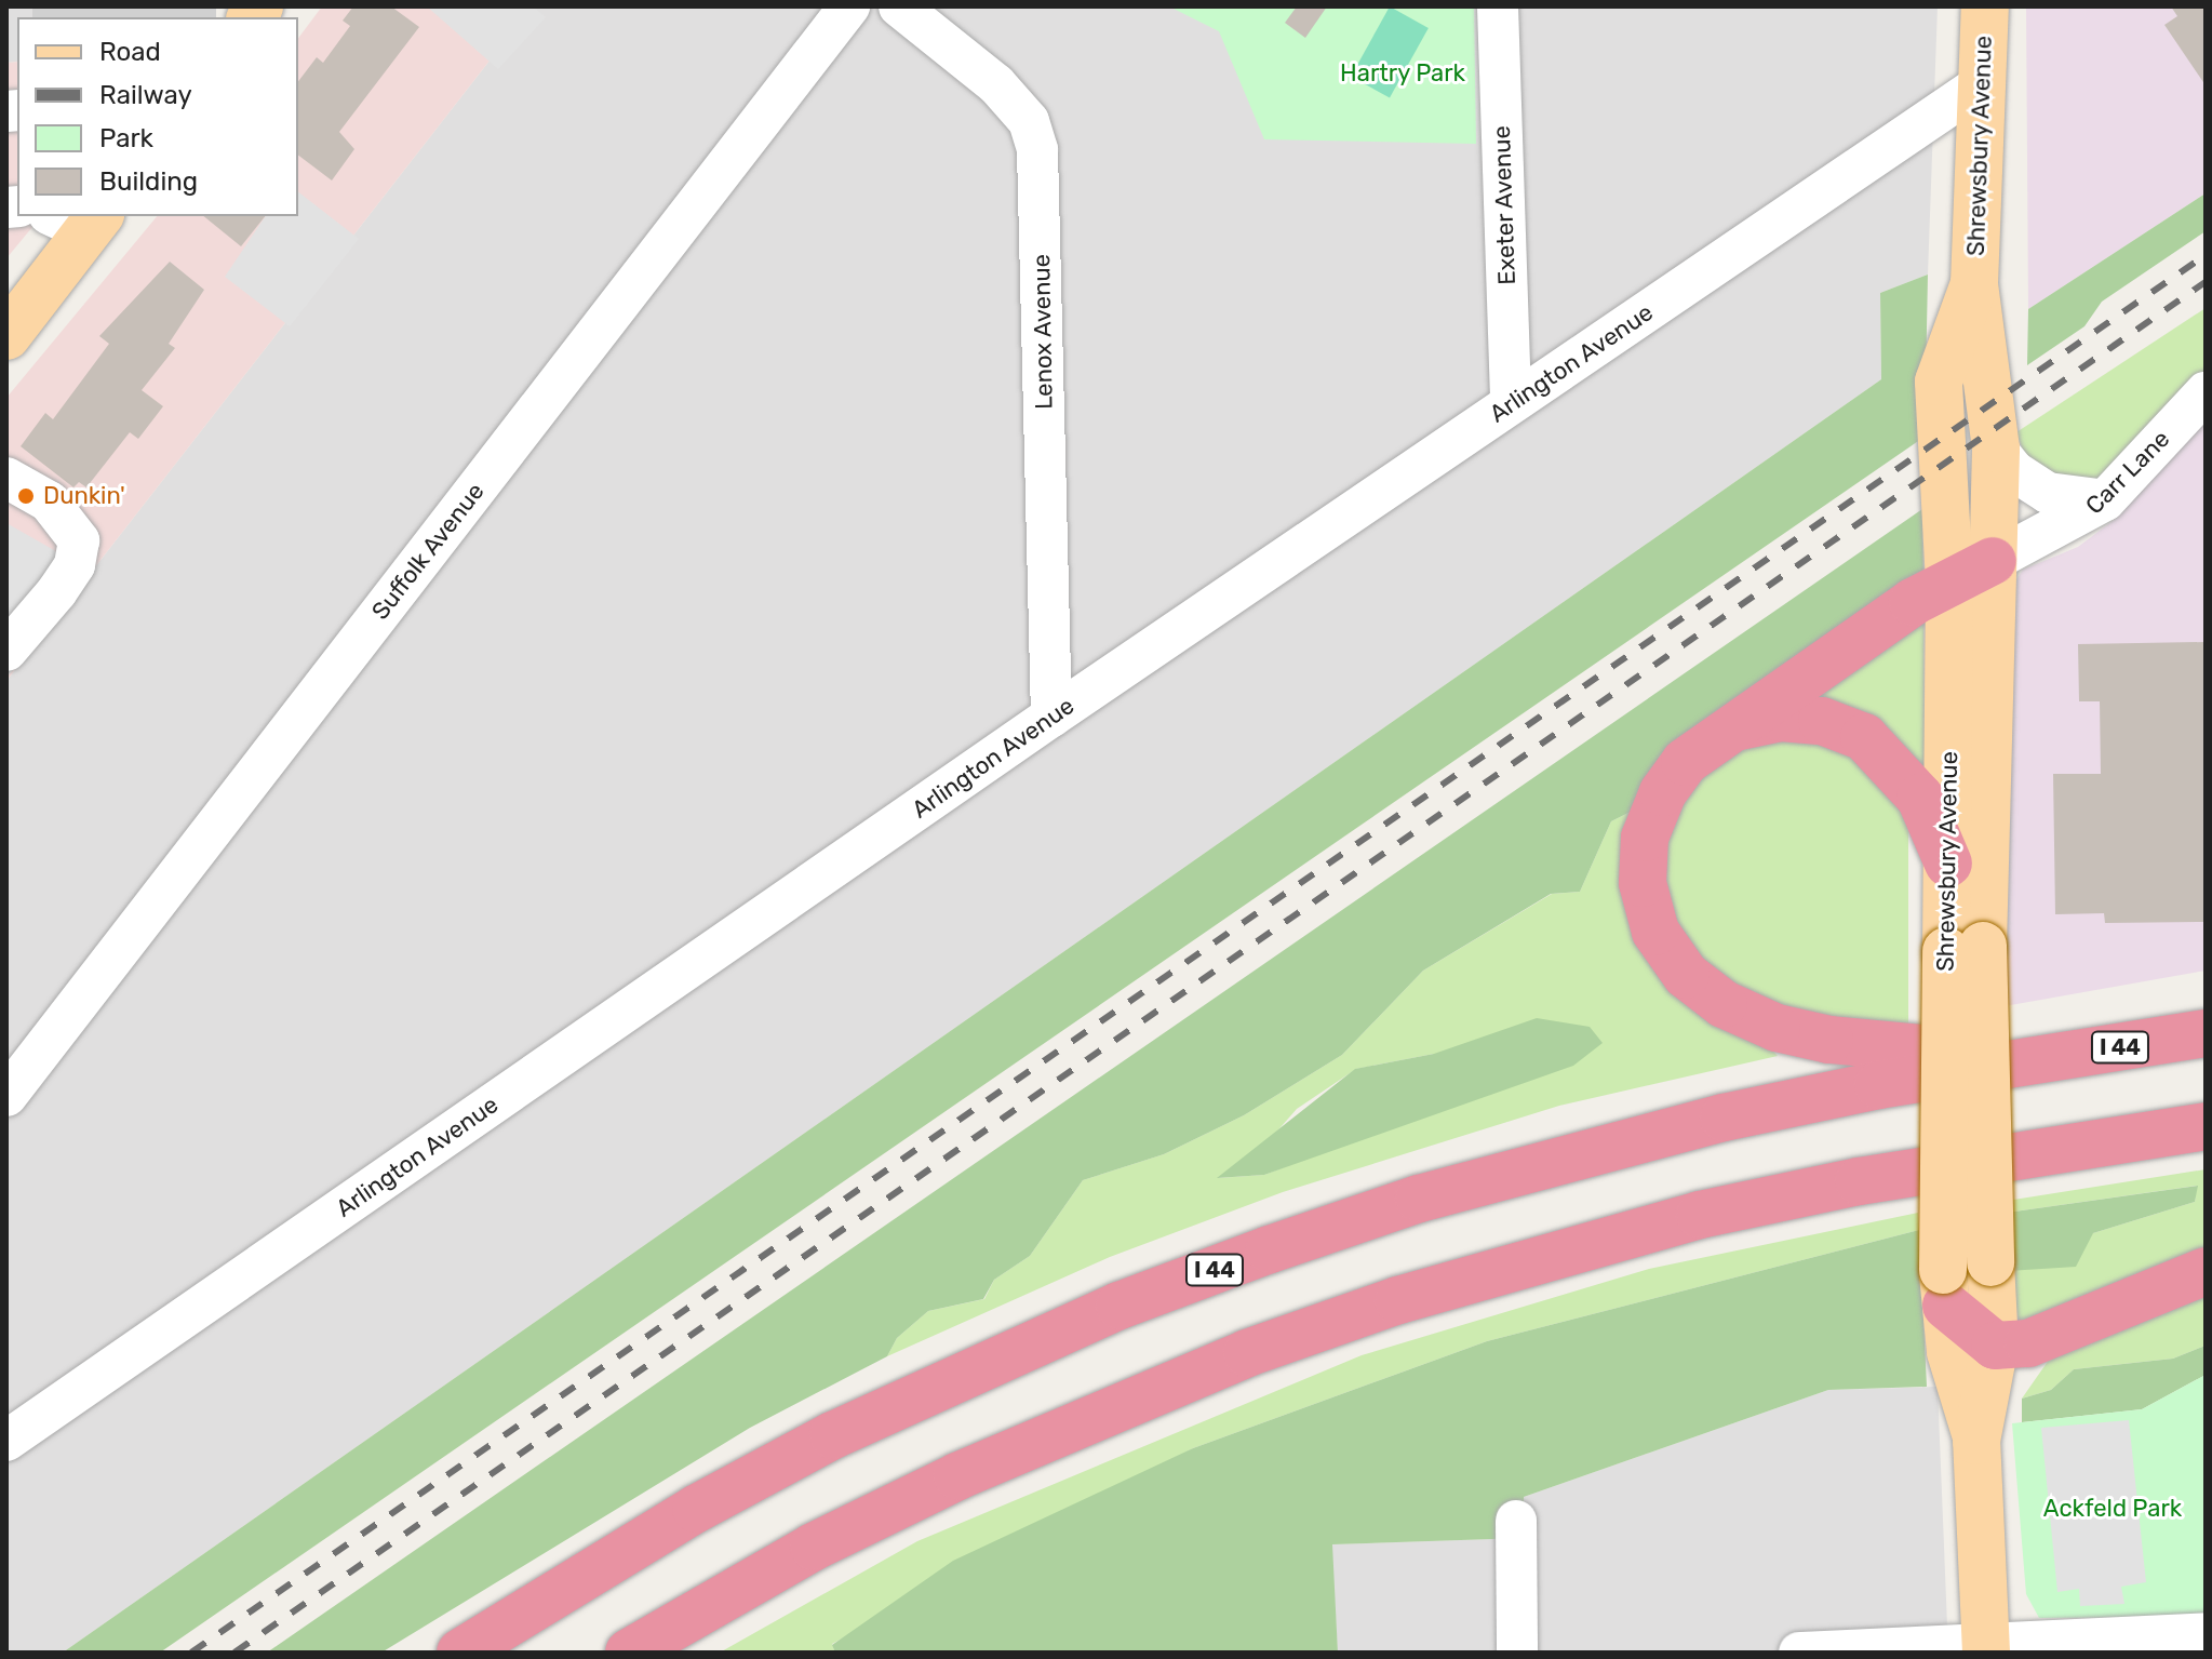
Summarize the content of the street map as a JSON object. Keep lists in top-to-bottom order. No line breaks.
{"streets":{"highway":["I 44"],"main road":["Shrewsbury Avenue"],"street":["Exeter Avenue","Lenox Avenue","Arlington Avenue","Carr Lane","Suffolk Avenue"]},"crossings":[["Shrewsbury Avenue","Arlington Avenue"],["Shrewsbury Avenue","Carr Lane"],["Exeter Avenue","Arlington Avenue"],["Lenox Avenue","Arlington Avenue"]],"parks":["Hartry Park","Ackfeld Park"],"places":["Dunkin'"],"legend":["Road","Railway","Park","Building"]}
